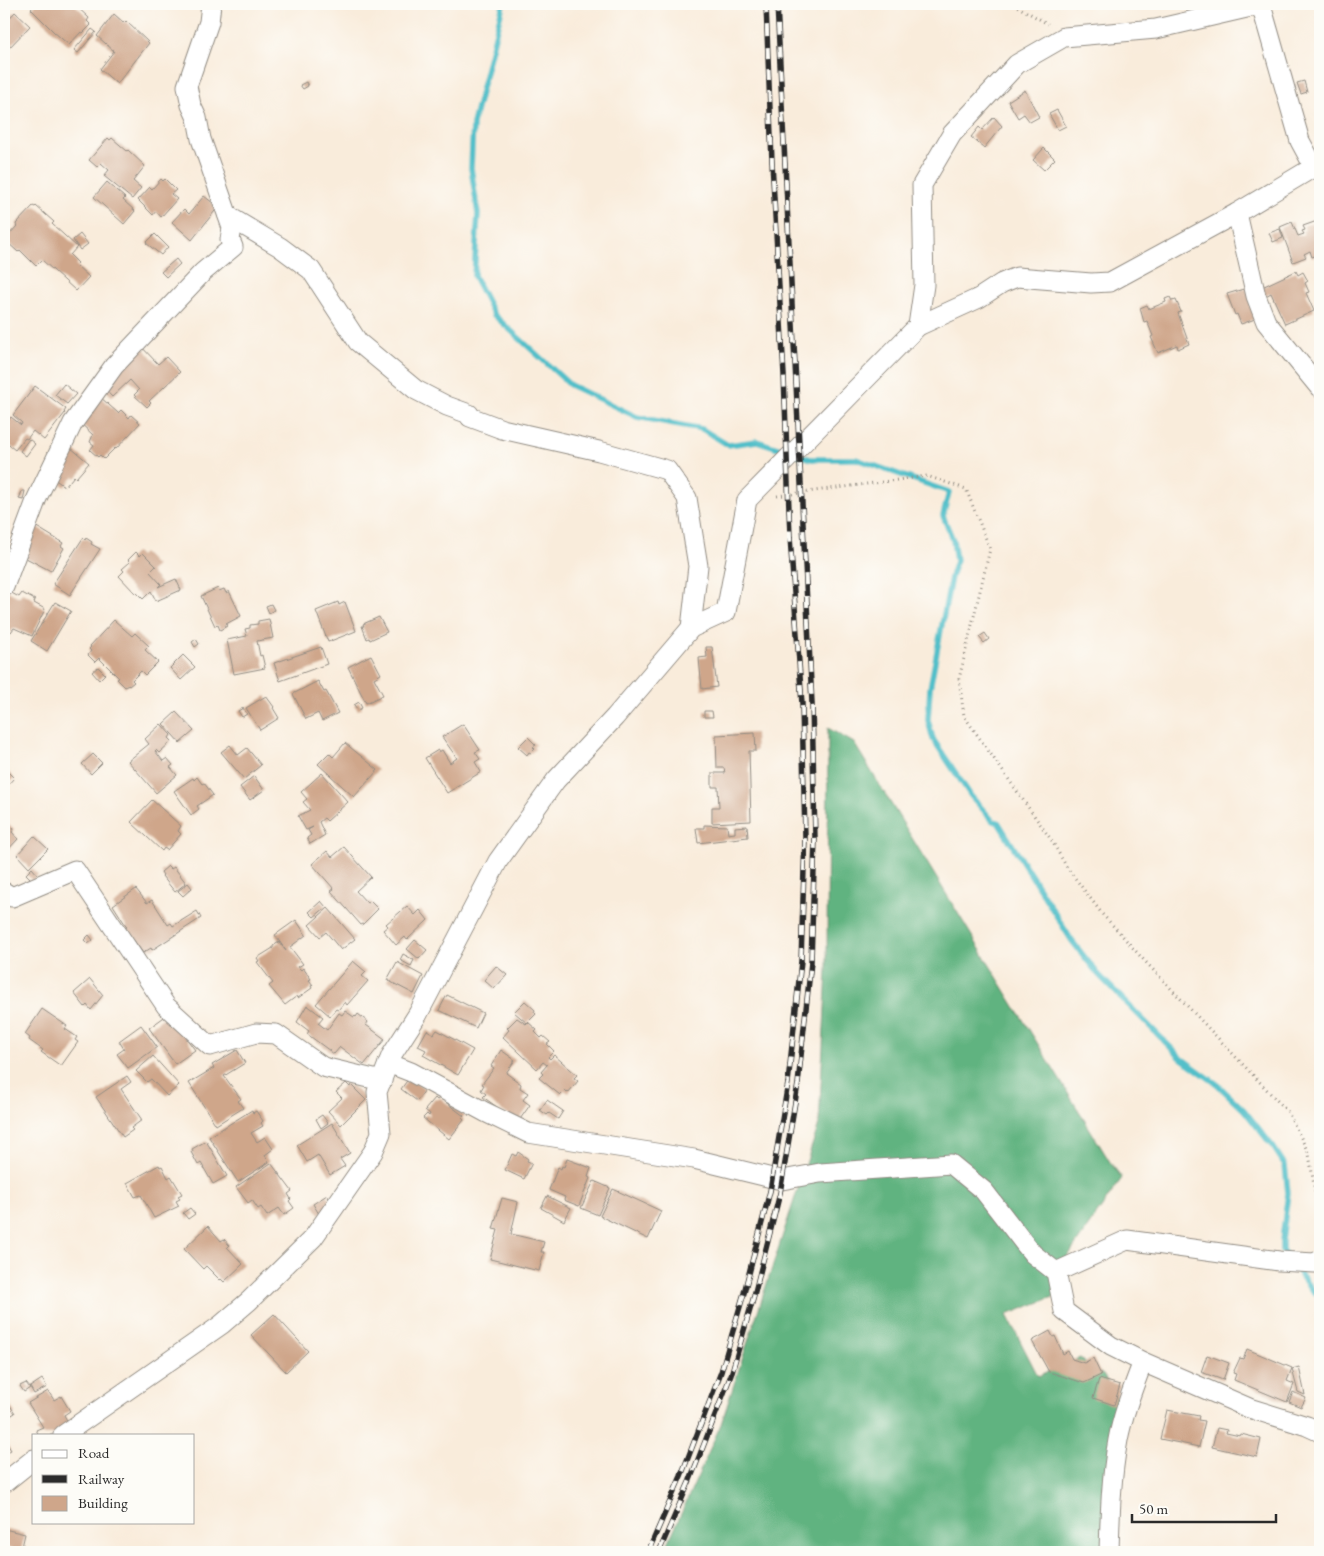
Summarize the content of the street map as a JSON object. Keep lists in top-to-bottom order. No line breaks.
{"legend":["Road","Railway","Building"],"scale_bar":"50 m"}
